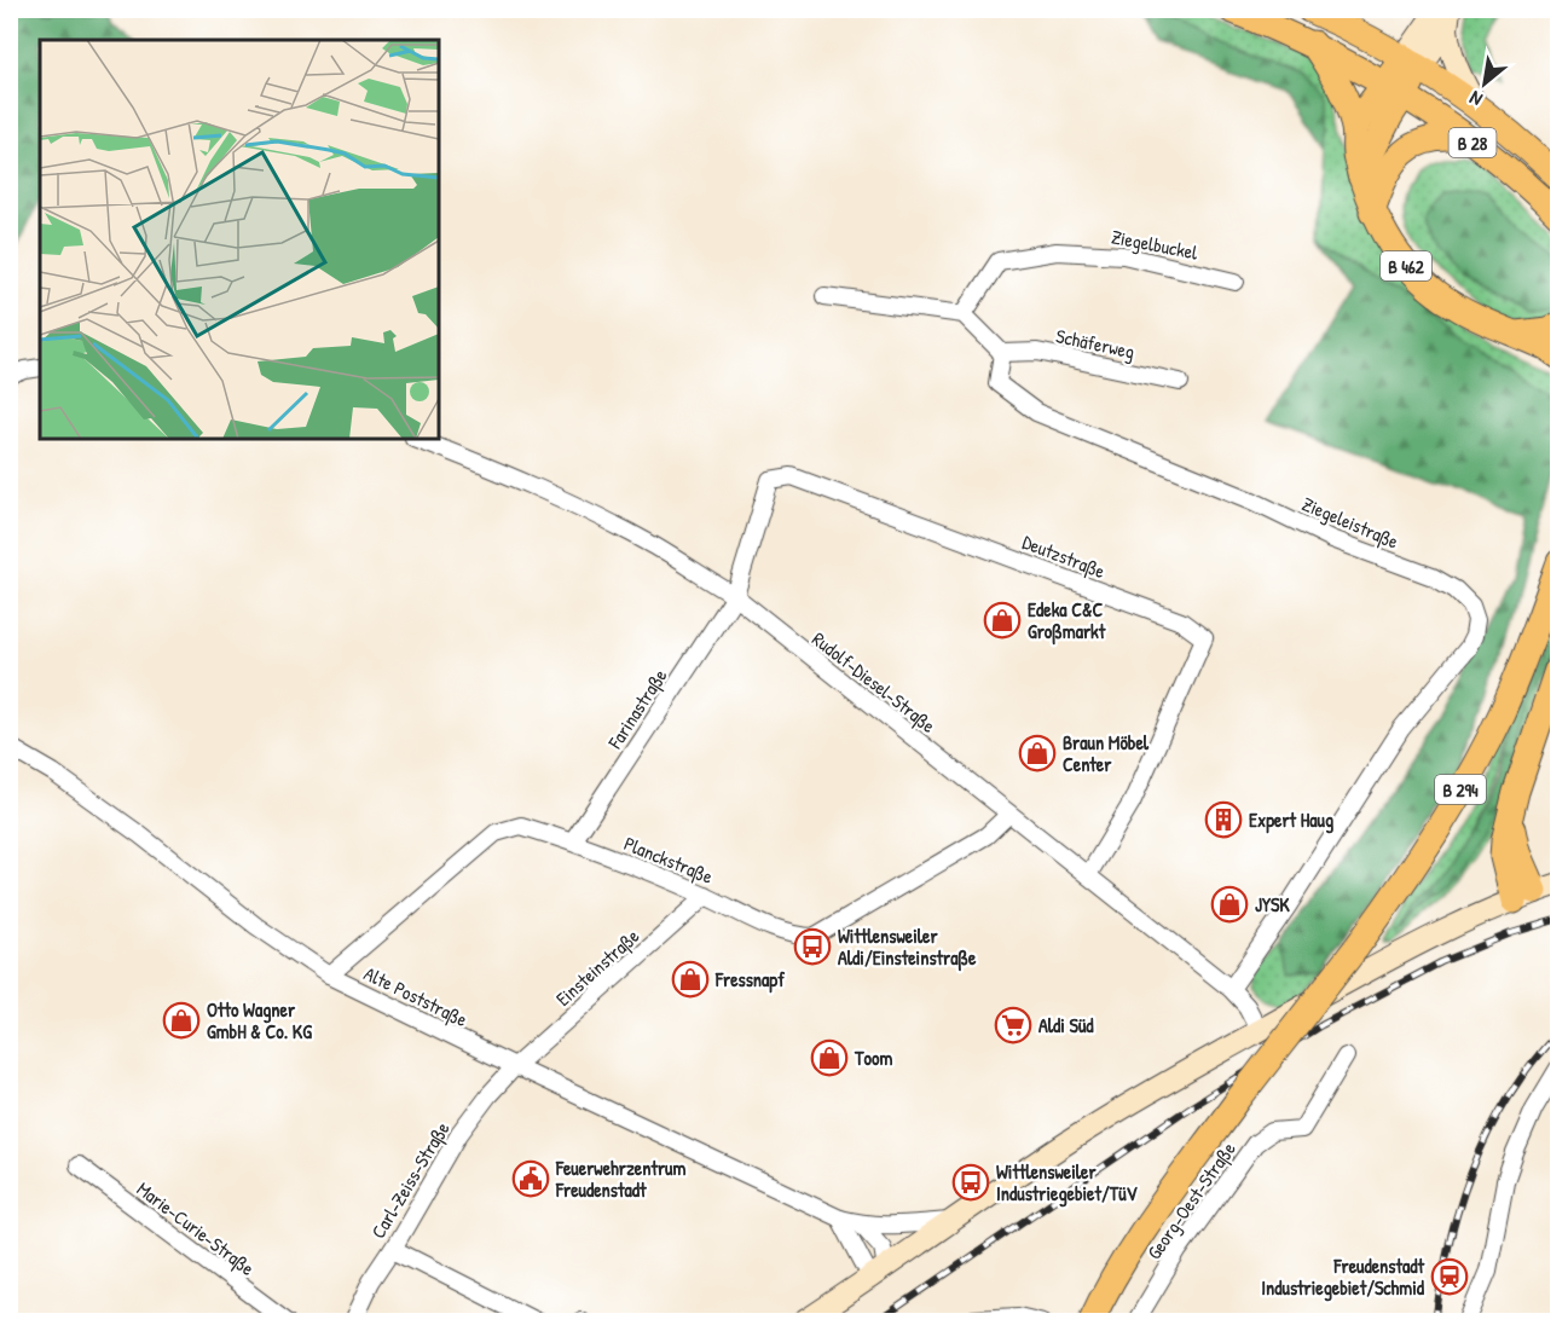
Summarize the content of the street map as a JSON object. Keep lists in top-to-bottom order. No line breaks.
{"streets":{"main road":["B 28","B 462","B 294"],"street":["Ziegelbuckel","Schäferweg","Ziegeleistraße","Deutzstraße","Rudolf-Diesel-Straße","Farinastraße","Planckstraße","Einsteinstraße","Alte Poststraße","Carl-Zeiss-Straße","Georg-Oest-Straße","Marie-Curie-Straße"]},"crossings":[["Schäferweg","Ziegeleistraße"],["Ziegeleistraße","Rudolf-Diesel-Straße"],["Deutzstraße","Rudolf-Diesel-Straße"],["Deutzstraße","Farinastraße"],["Rudolf-Diesel-Straße","Farinastraße"],["Rudolf-Diesel-Straße","Planckstraße"],["Farinastraße","Planckstraße"],["Planckstraße","Einsteinstraße"],["Planckstraße","Alte Poststraße"],["Einsteinstraße","Alte Poststraße"],["Einsteinstraße","Carl-Zeiss-Straße"],["Alte Poststraße","Carl-Zeiss-Straße"]],"places":{"shop":["Edeka C&C Großmarkt","Braun Möbel Center","JYSK","Fressnapf","Otto Wagner GmbH & Co. KG","Toom"],"building":["Expert Haug"],"bus stop":["Wittlensweiler Aldi/Einsteinstraße","Wittlensweiler Industriegebiet/TüV"],"supermarket":["Aldi Süd"],"public building":["Feuerwehrzentrum Freudenstadt"],"station":["Freudenstadt Industriegebiet/Schmid"]},"north":"bottom left"}
